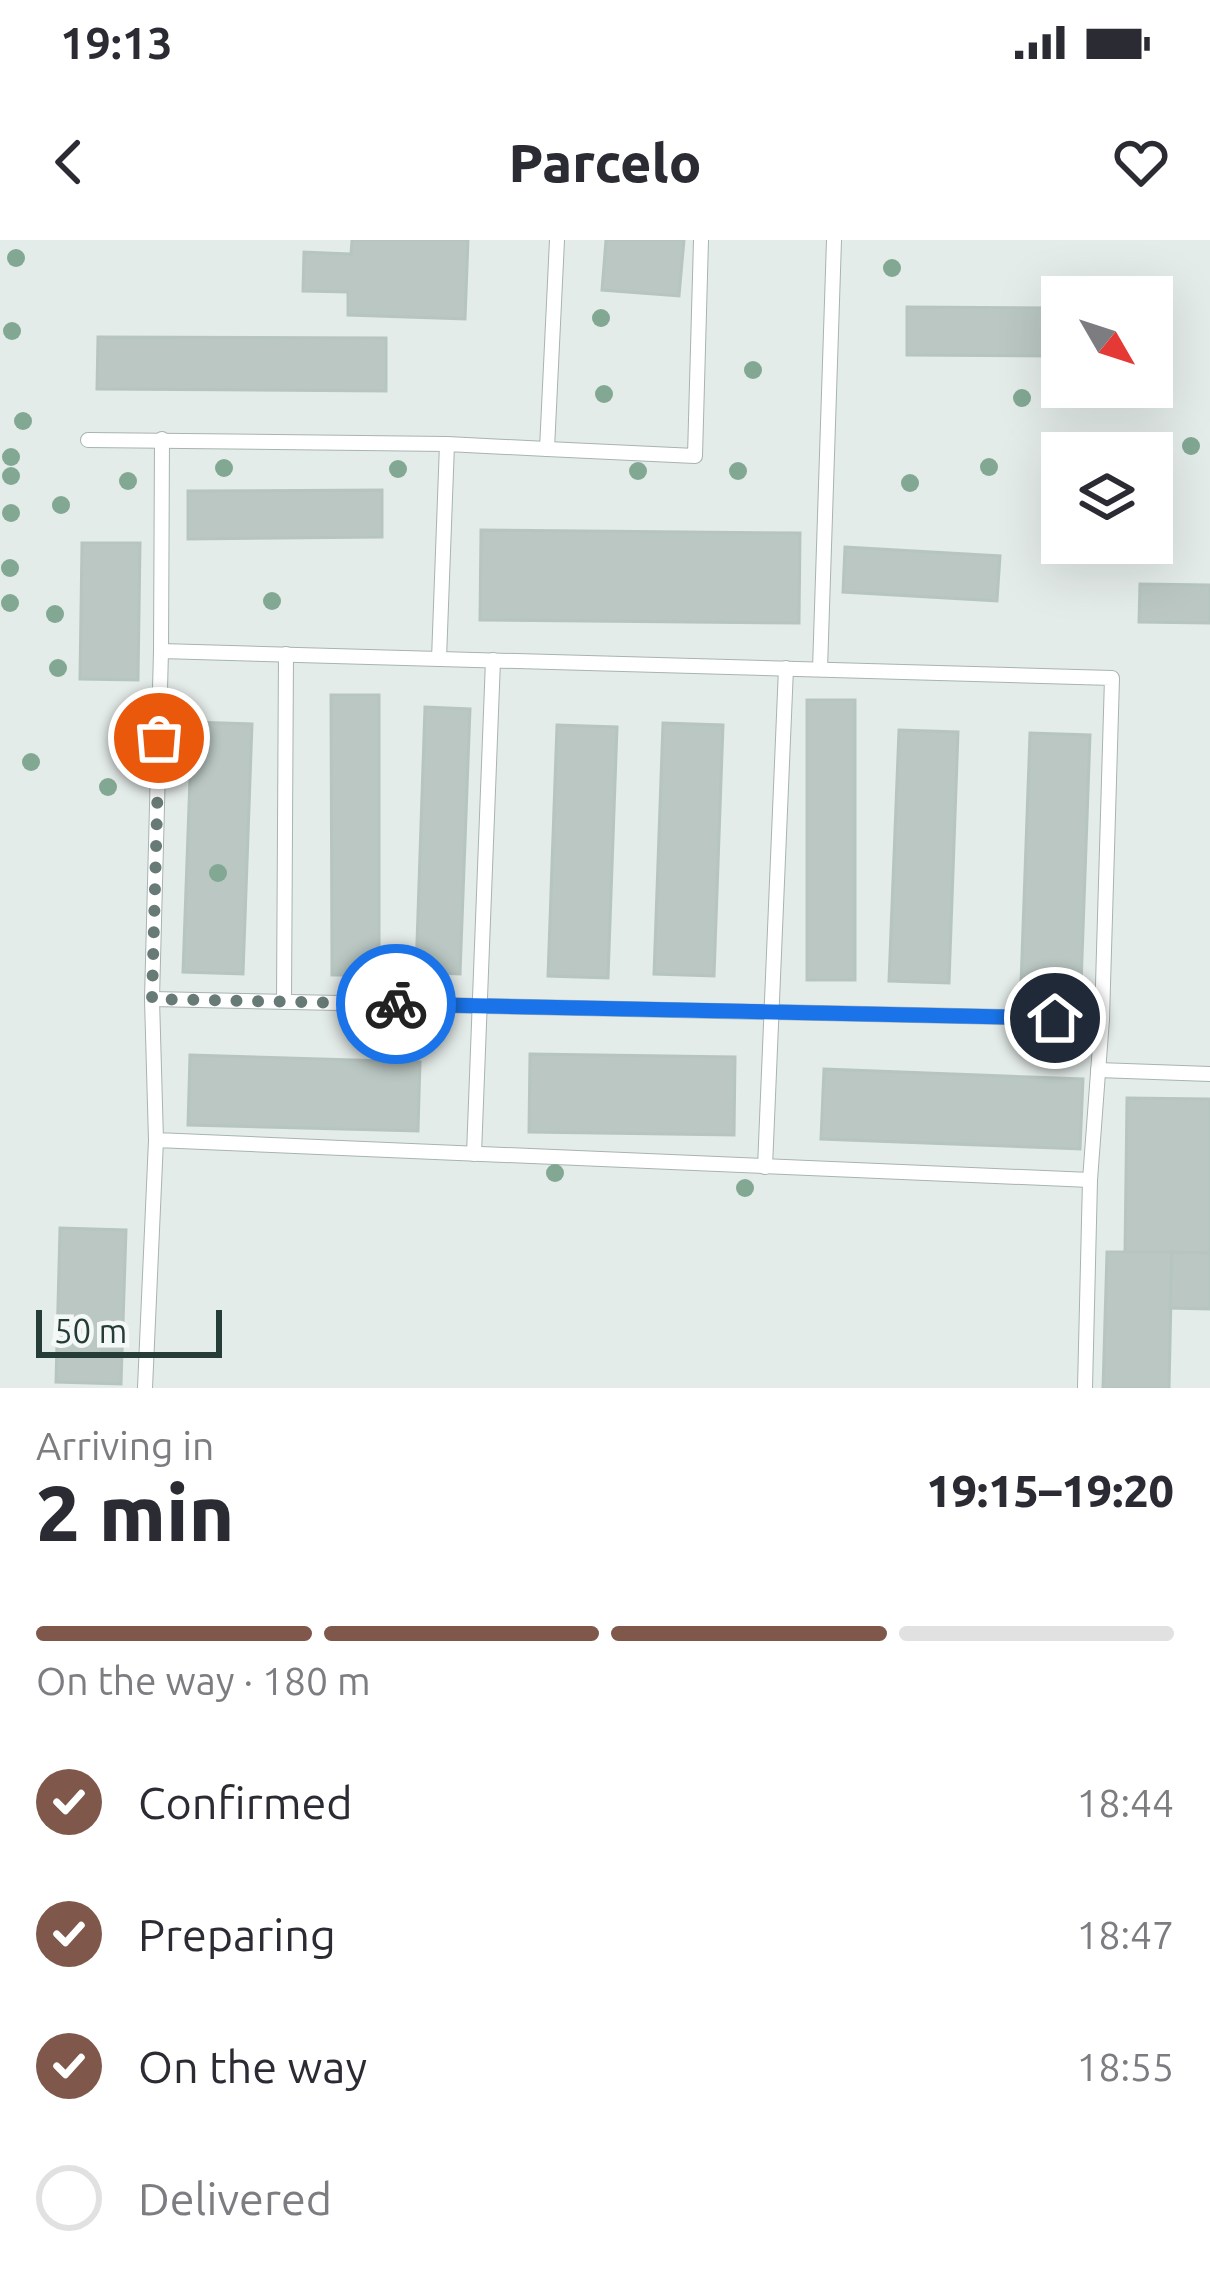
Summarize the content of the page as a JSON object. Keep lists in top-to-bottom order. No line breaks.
{"scale_bar":"50 m","north":"bottom right","page":{"status":"19:13","header":"Parcelo","scale":"50 m","heading":["2 min","Arriving in","19:15–19:20"],"bar":"On the way · 180 m","list":[["Confirmed","18:44"],["Preparing","18:47"],["On the way","18:55"],"Delivered"]}}
